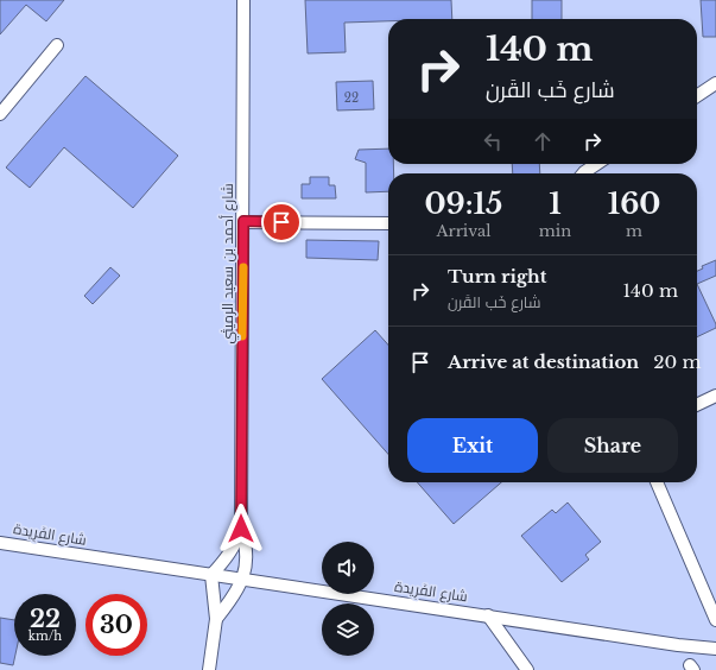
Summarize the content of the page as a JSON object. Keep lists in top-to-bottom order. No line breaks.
{"streets":{"street":["شارع أحمد بن سعيد الرميثي","شارع الفَرِيدة"]},"crossings":[["شارع أحمد بن سعيد الرميثي","شارع الفَرِيدة"]],"house_numbers":["22"],"page":{"turn":["140 m","شارع خَب القَرن"],"eta":["09:15","Arrival","1","min","160","m"],"list":[{"name":"Turn right","note":"شارع خَب القَرن","value":"140 m"},{"name":"Arrive at destination","value":"20 m"}],"buttons":["Exit","Share"],"speed":"22 km/h","limit":"30"}}
